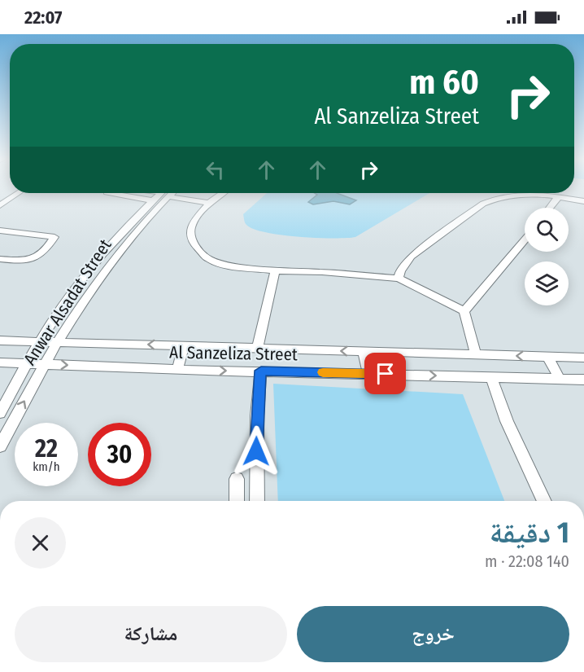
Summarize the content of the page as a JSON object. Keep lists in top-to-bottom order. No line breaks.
{"streets":{"street":["Anwar Alsadat Street","Al Sanzeliza Street"]},"crossings":[["Anwar Alsadat Street","Al Sanzeliza Street"]],"page":{"status":"22:07","turn":["60 m","Al Sanzeliza Street"],"speed":"22 km/h","limit":"30","heading":["1 دقيقة","140 m · 22:08"],"buttons":["خروج","مشاركة"]}}
